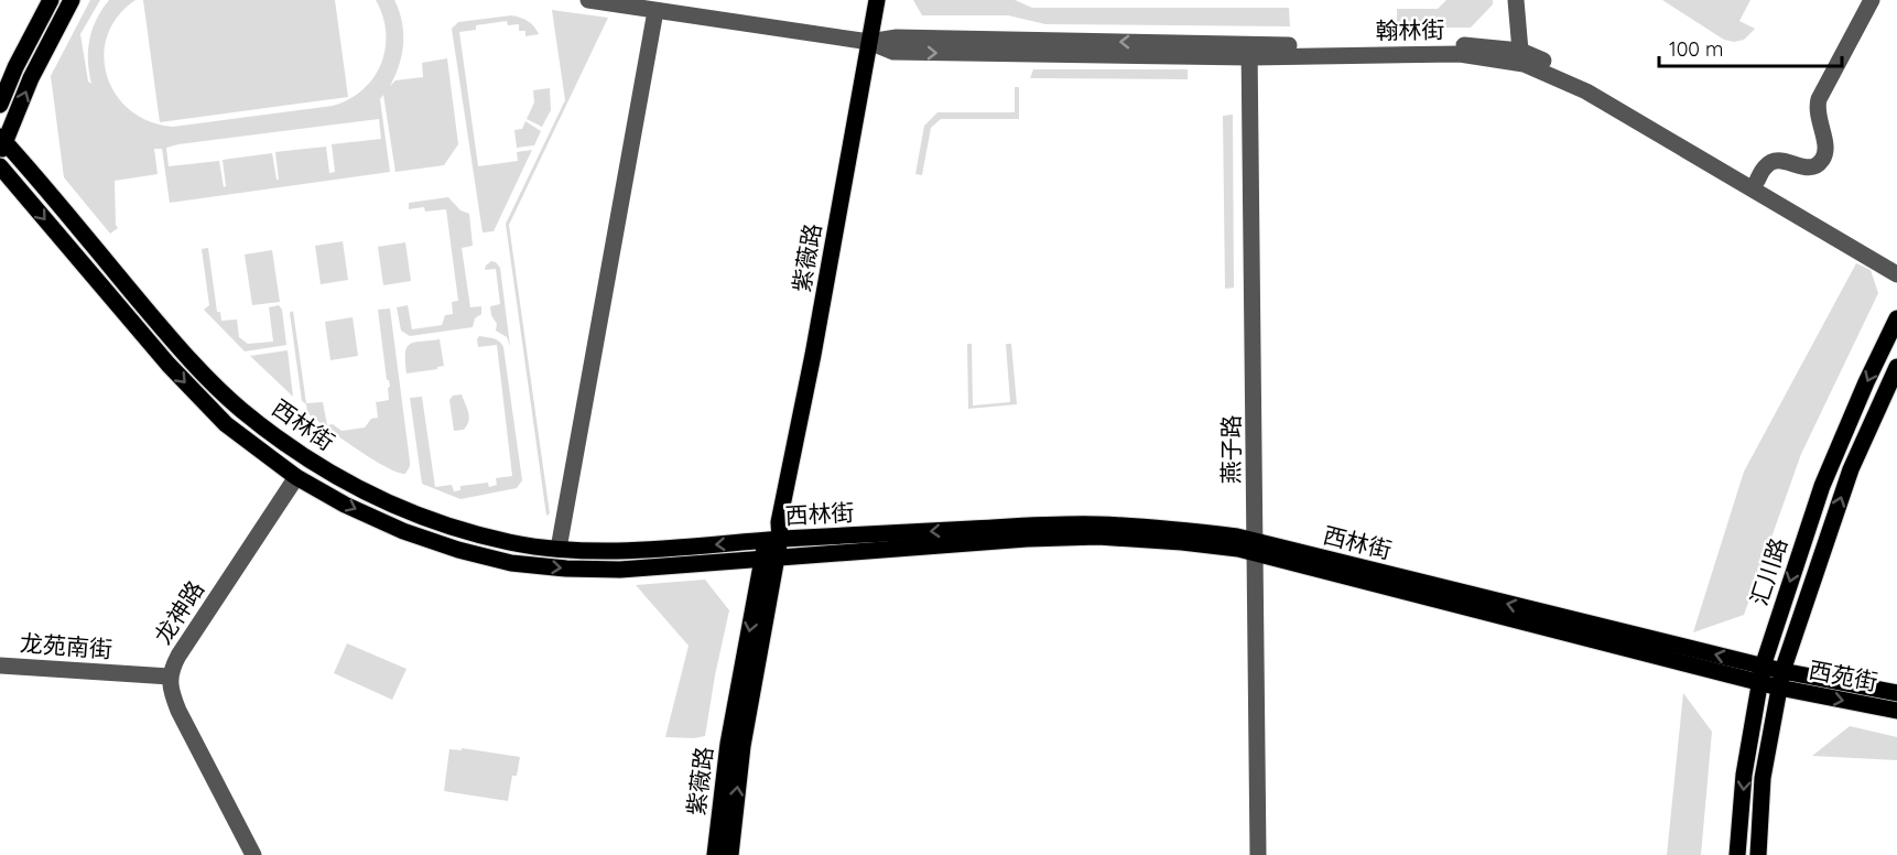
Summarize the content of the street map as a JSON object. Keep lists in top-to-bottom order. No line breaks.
{"streets":{"main road":["紫薇路","西林街","汇川路","西苑街"],"street":["翰林街","燕子路","龙神路","龙苑南街"]},"crossings":[["翰林街","紫薇路"],["翰林街","燕子路"],["紫薇路","西林街"],["西林街","燕子路"],["西林街","汇川路"],["西林街","龙神路"],["西林街","西苑街"],["汇川路","西苑街"],["龙神路","龙苑南街"]],"scale_bar":"100 m"}
